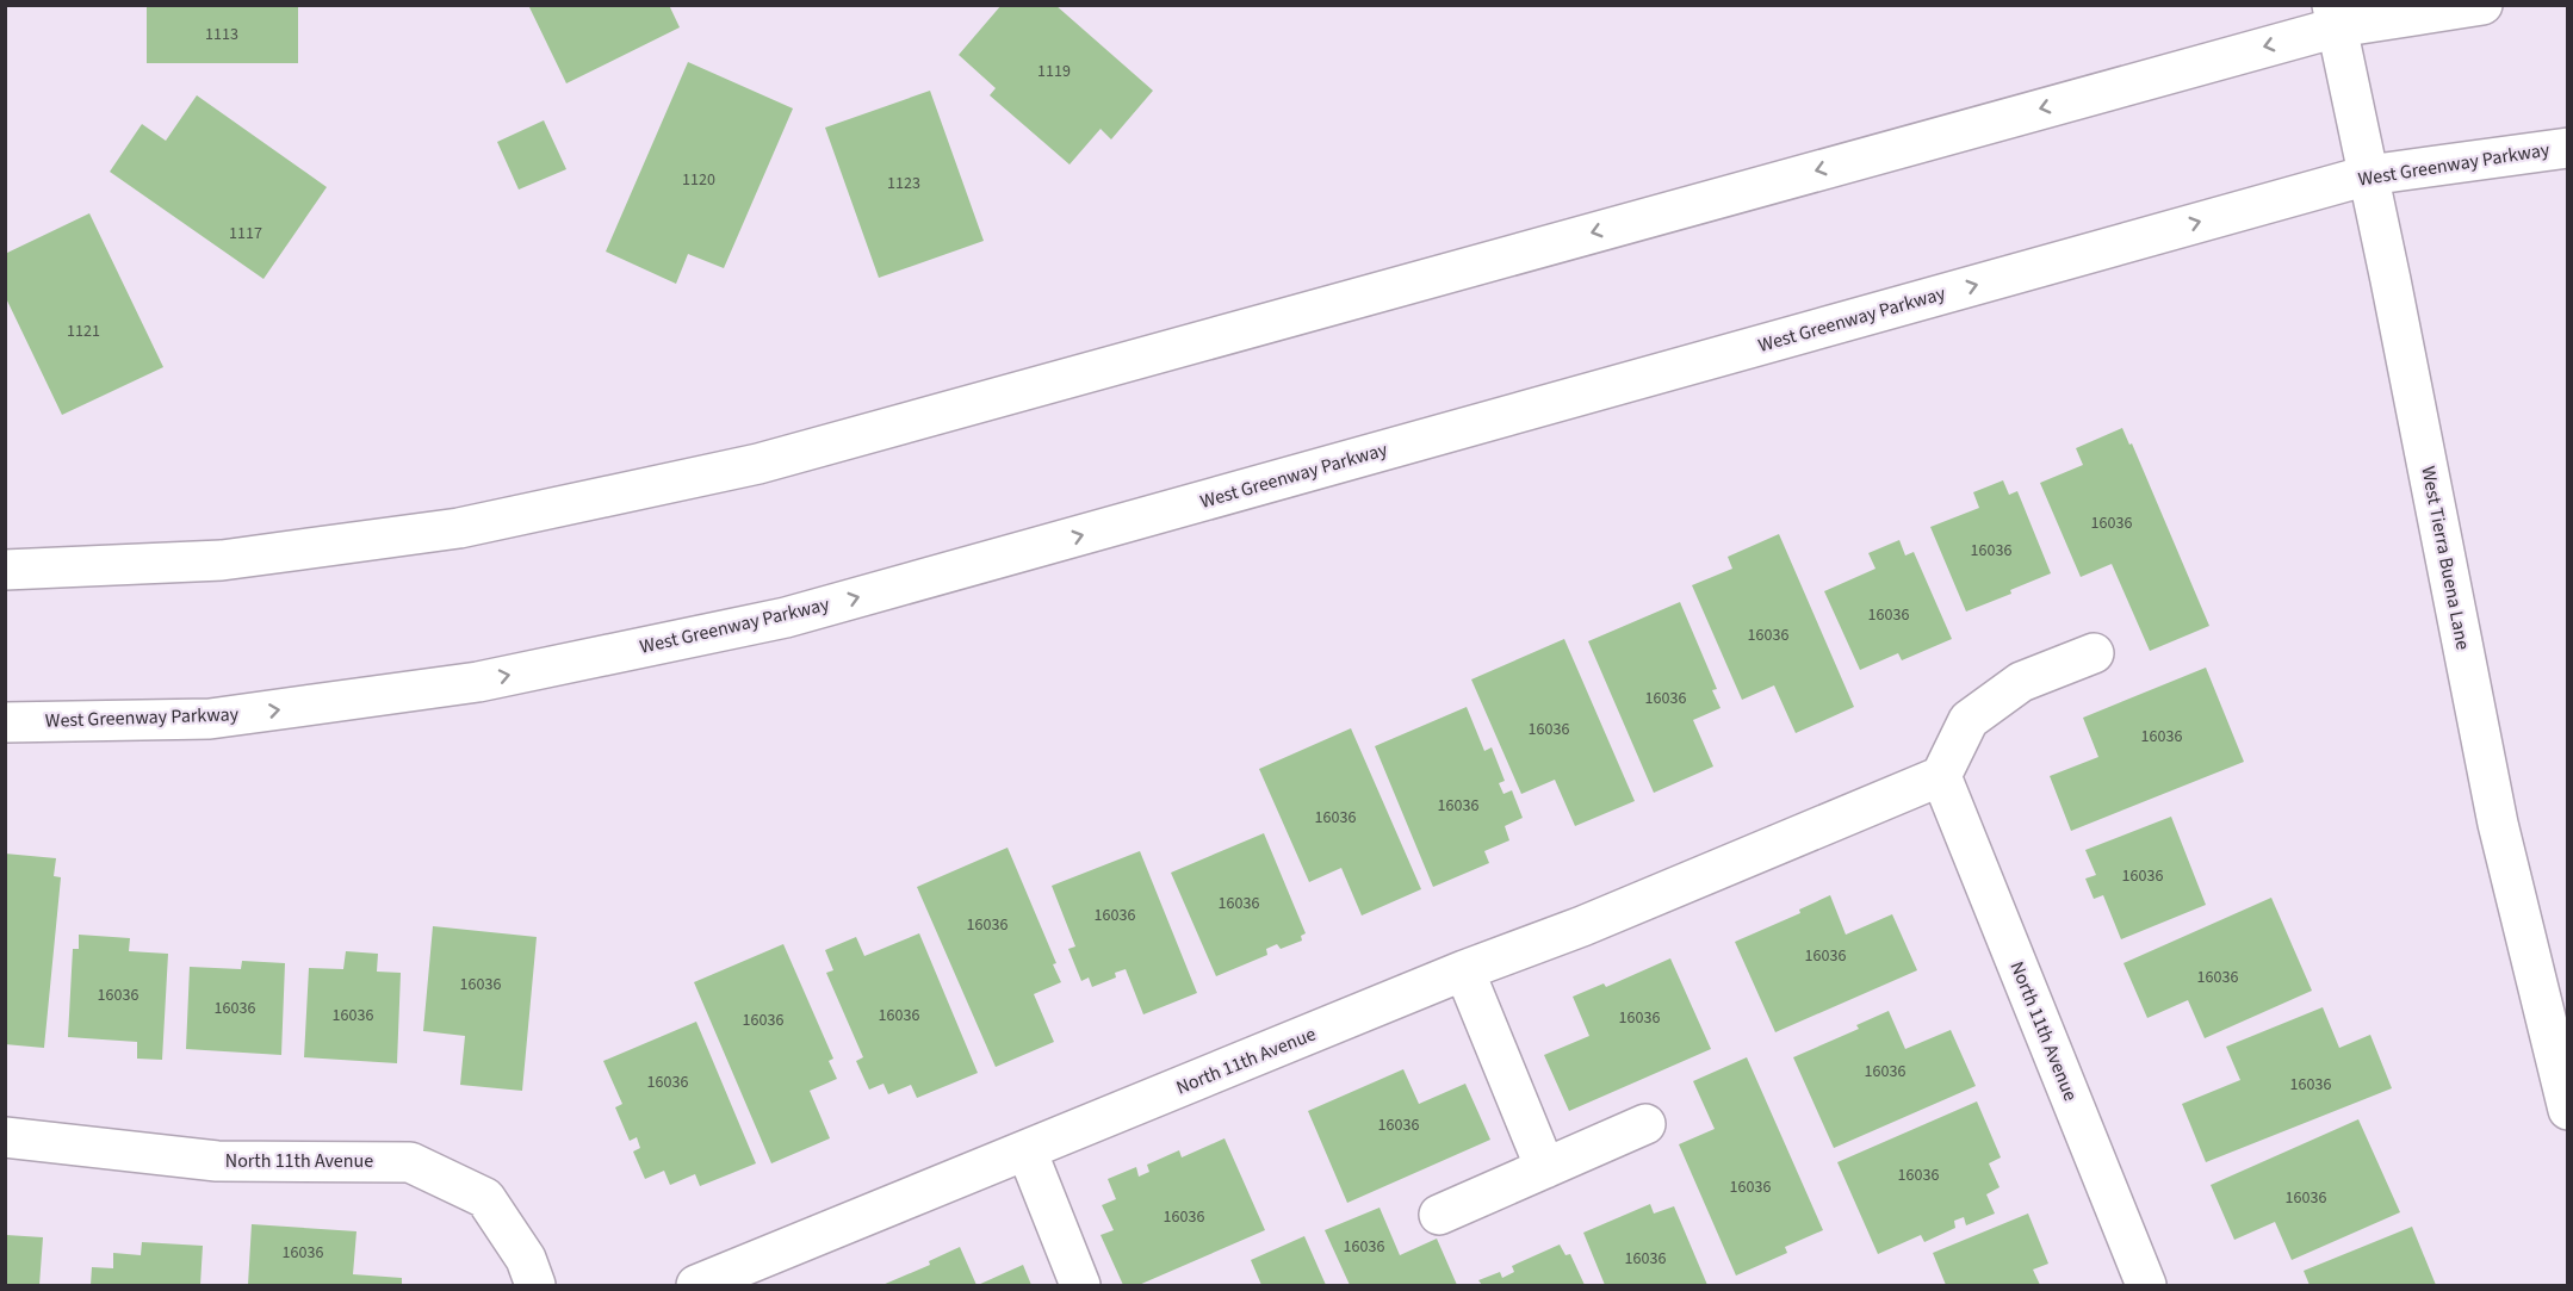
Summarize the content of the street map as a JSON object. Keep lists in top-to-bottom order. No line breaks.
{"streets":{"main road":["West Greenway Parkway","West Tierra Buena Lane","North 11th Avenue"]},"crossings":[["West Greenway Parkway","West Tierra Buena Lane"]],"house_numbers":["1113","1119","1120","1123","1117","1121","16036","16036","16036","16036","16036","16036","16036","16036","16036","16036","16036","16036","16036","16036","16036","16036","16036","16036","16036","16036","16036","16036","16036","16036","16036","16036","16036","16036","16036","16036","16036","16036","16036"]}
